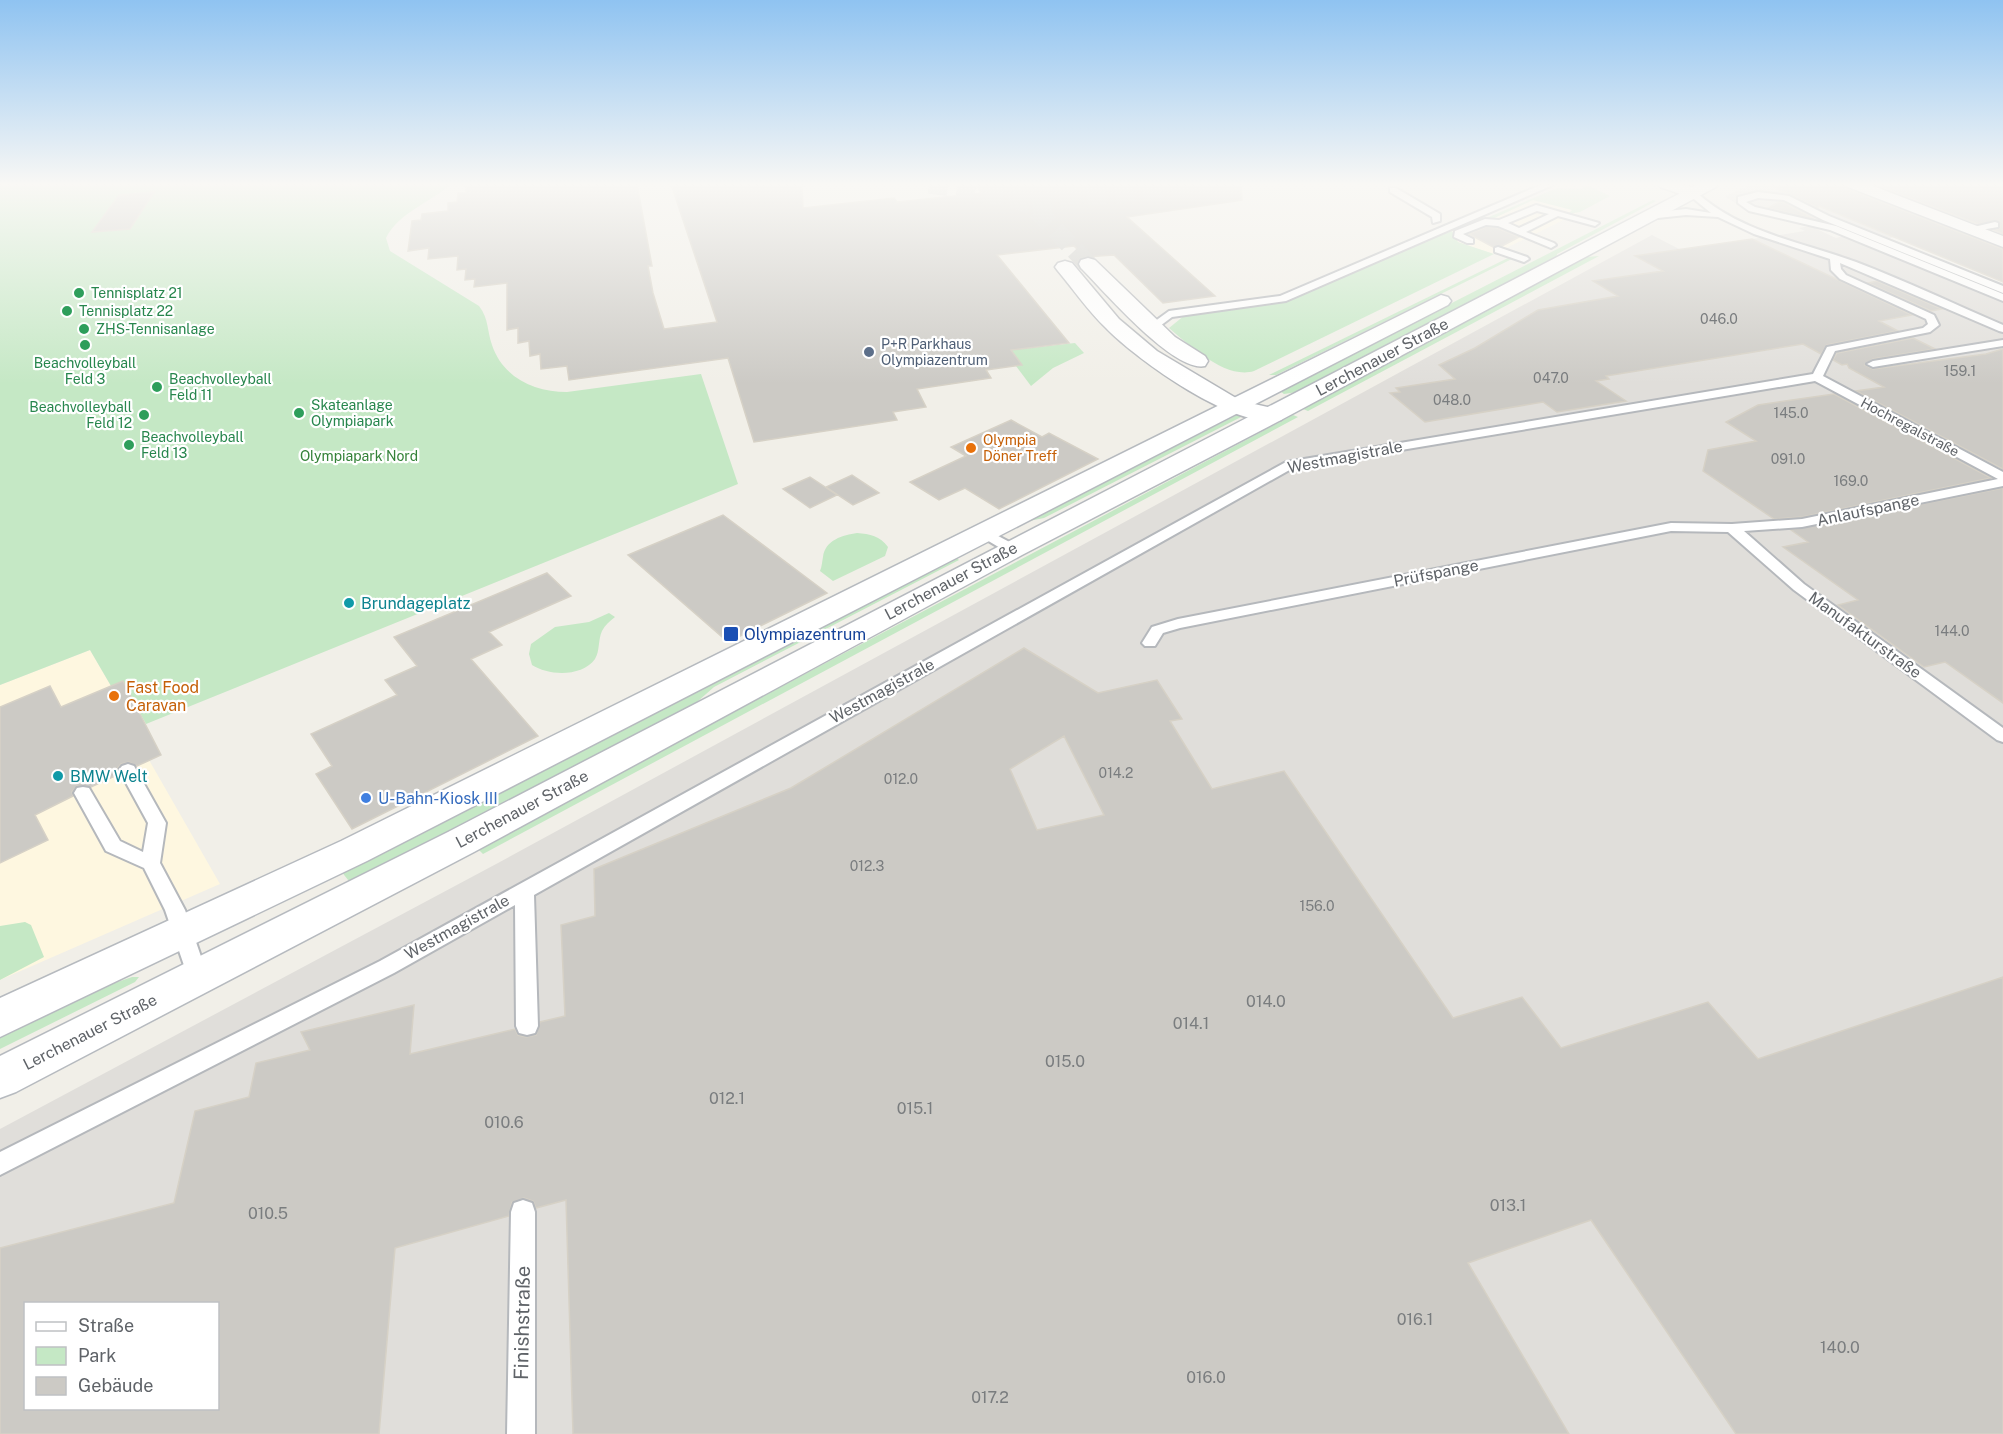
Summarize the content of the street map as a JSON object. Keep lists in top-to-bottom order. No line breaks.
{"streets":{"main road":["Lerchenauer Straße"],"lane":["Hochregalstraße","Westmagistrale","Anlaufspange","Prüfspange","Manufakturstraße","Finishstraße"]},"crossings":[["Hochregalstraße","Westmagistrale"],["Anlaufspange","Prüfspange"],["Anlaufspange","Manufakturstraße"],["Prüfspange","Manufakturstraße"]],"parks":["Olympiapark Nord"],"places":{"other":["Tennisplatz 21","Tennisplatz 22","ZHS-Tennisanlage","Beachvolleyball Feld 3","P+R Parkhaus Olympiazentrum","Beachvolleyball Feld 11","Skateanlage Olympiapark","Beachvolleyball Feld 12","Beachvolleyball Feld 13","Olympia Döner Treff","Brundageplatz","Fast Food Caravan","BMW Welt","U-Bahn-Kiosk III"],"transit":["Olympiazentrum"]},"house_numbers":["046.0","159.1","047.0","048.0","145.0","091.0","169.0","144.0","014.2","012.0","012.3","156.0","014.0","014.1","015.0","012.1","015.1","010.6","013.1","010.5","016.1","140.0","016.0","017.2"],"legend":["Straße","Park","Gebäude"]}
